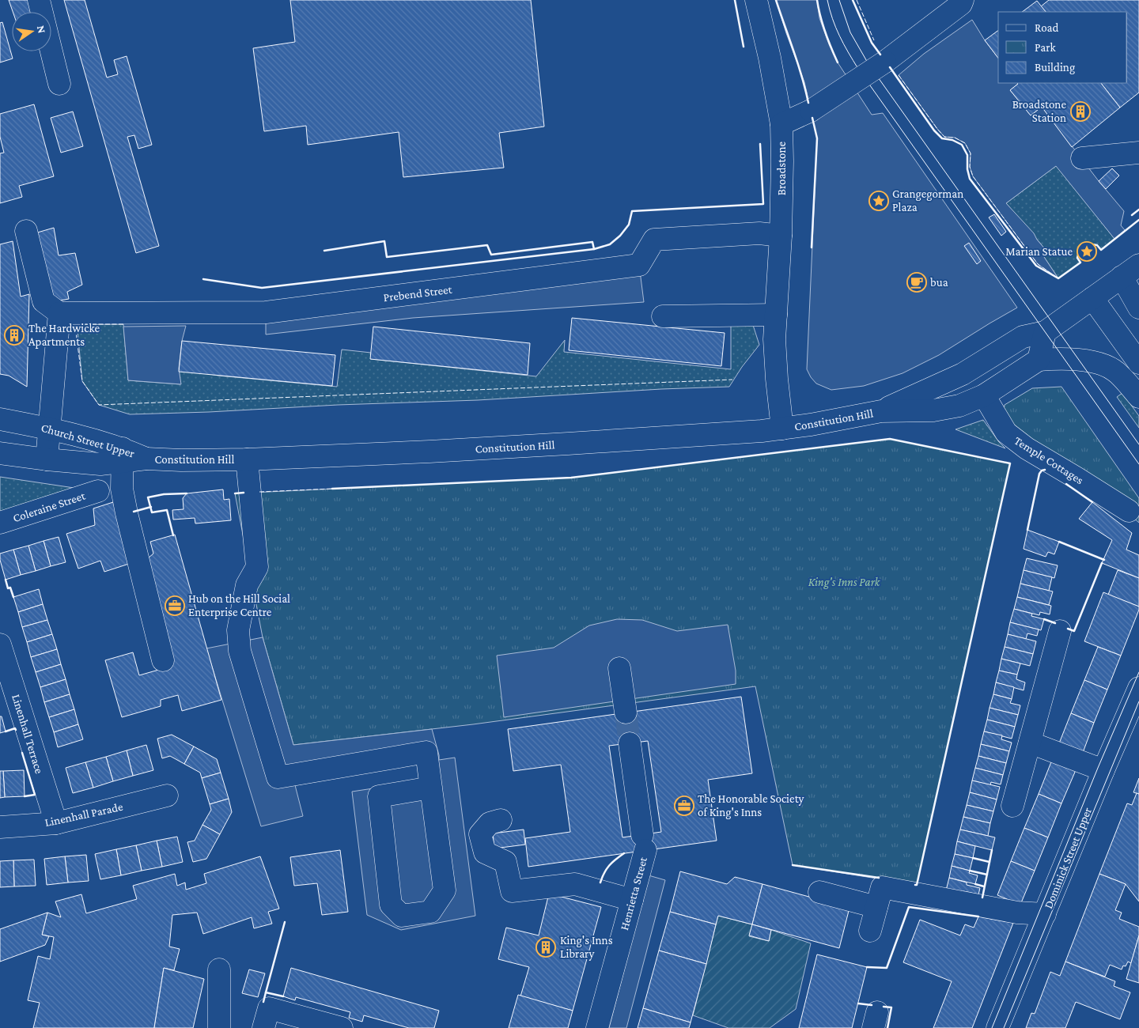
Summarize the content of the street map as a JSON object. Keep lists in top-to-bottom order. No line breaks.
{"streets":{"street":["Broadstone","Prebend Street","Constitution Hill","Church Street Upper","Temple Cottages","Coleraine Street","Linenhall Terrace","Linenhall Parade","Dominick Street Upper","Henrietta Street"]},"crossings":[["Broadstone","Prebend Street"],["Broadstone","Constitution Hill"],["Constitution Hill","Church Street Upper"],["Constitution Hill","Temple Cottages"],["Linenhall Terrace","Linenhall Parade"]],"parks":["King's Inns Park"],"places":{"building":["Broadstone Station","The Hardwicke Apartments","King's Inns Library"],"place":["Grangegorman Plaza","Marian Statue"],"cafe":["bua"],"office":["Hub on the Hill Social Enterprise Centre","The Honorable Society of King's Inns"]},"legend":["Road","Park","Building"],"north":"right"}
